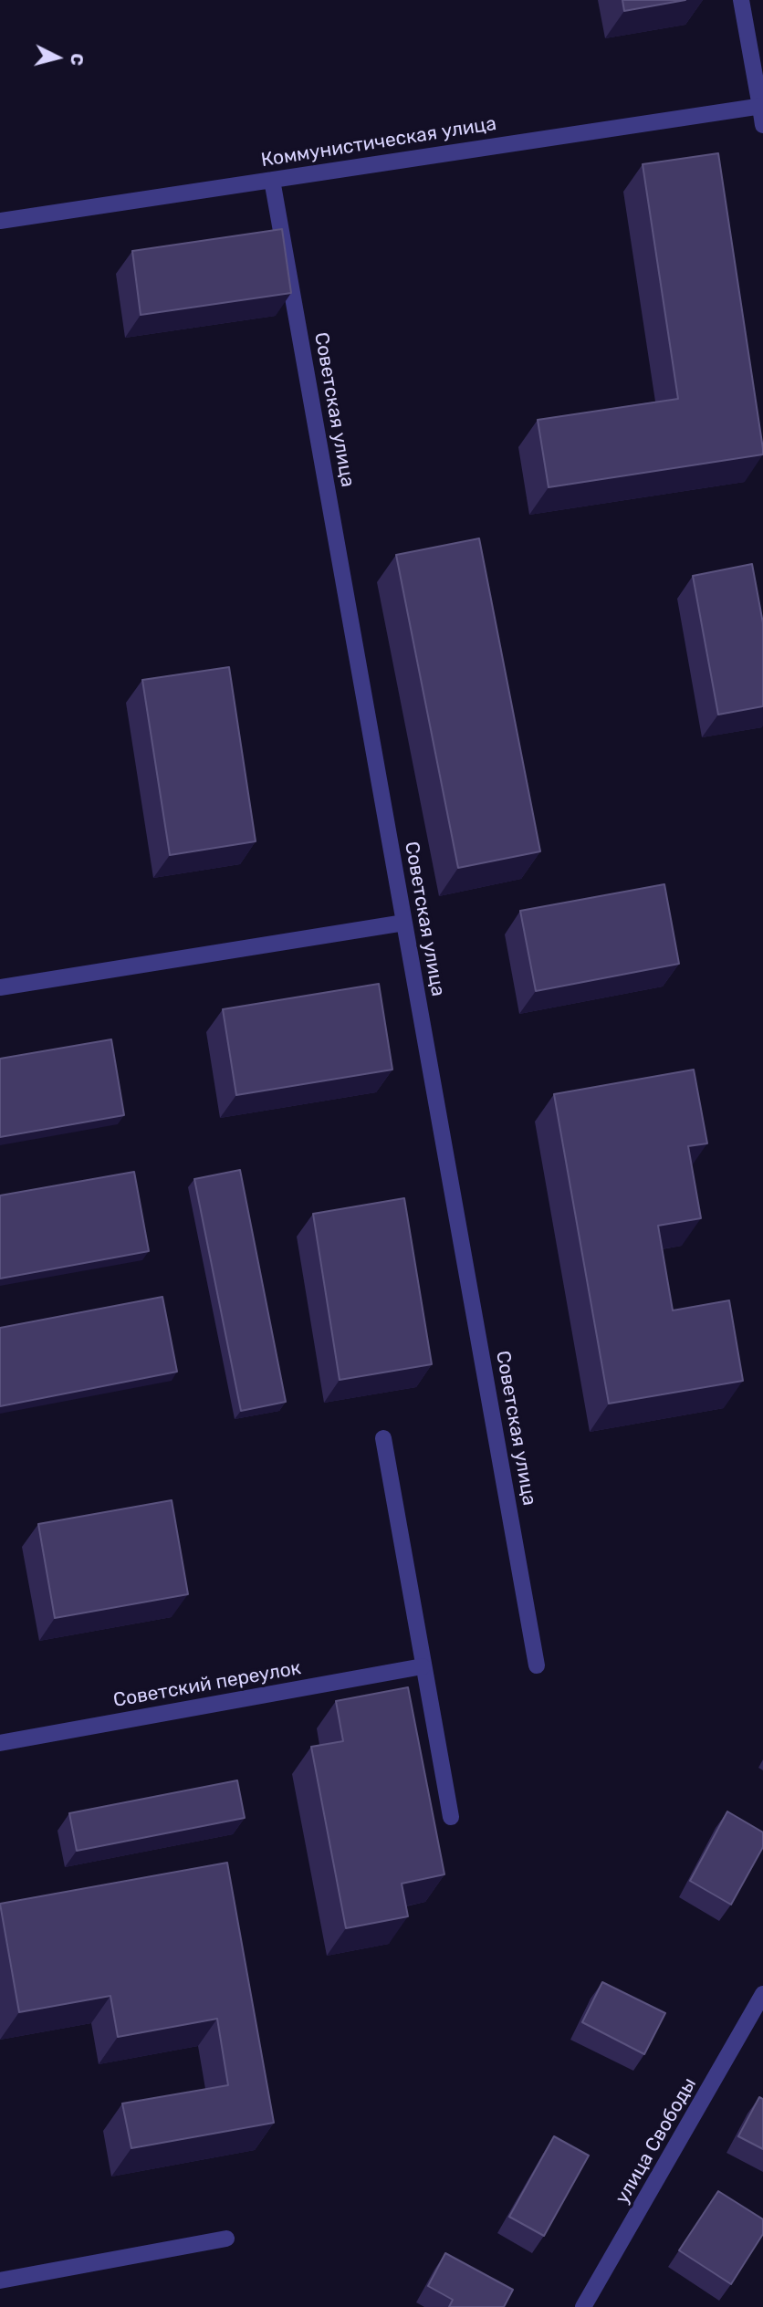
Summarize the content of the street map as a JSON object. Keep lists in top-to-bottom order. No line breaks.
{"streets":{"street":["Коммунистическая улица","Советская улица","Советский переулок","улица Свободы"]},"crossings":[["Коммунистическая улица","Советская улица"]],"north":"right"}
